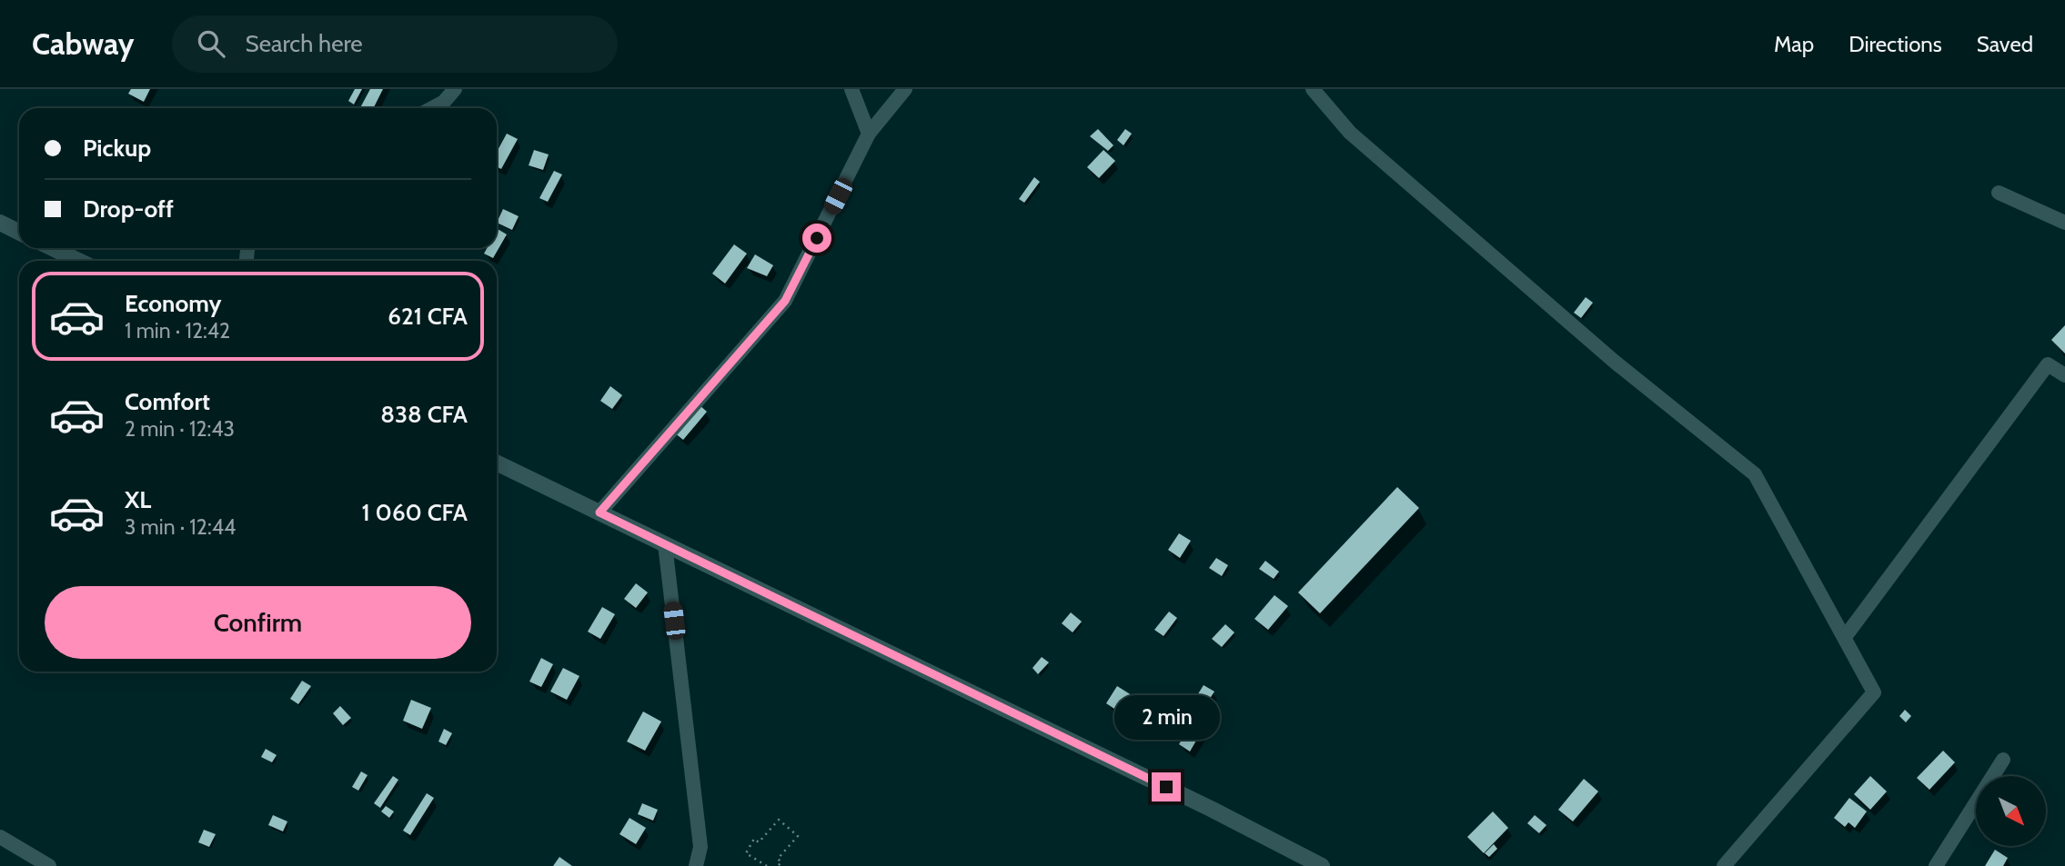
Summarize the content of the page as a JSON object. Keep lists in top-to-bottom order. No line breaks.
{"north":"bottom right","page":{"header":"Cabway","search":"Search here","nav":["Map","Directions","Saved"],"banner":["Pickup","Drop-off"],"list":[{"name":"Economy","note":"1 min · 12:42","value":"621 CFA"},{"name":"Comfort","note":"2 min · 12:43","value":"838 CFA"},{"name":"XL","note":"3 min · 12:44","value":"1 060 CFA"}],"buttons":"Confirm","bubble":"2 min"}}
